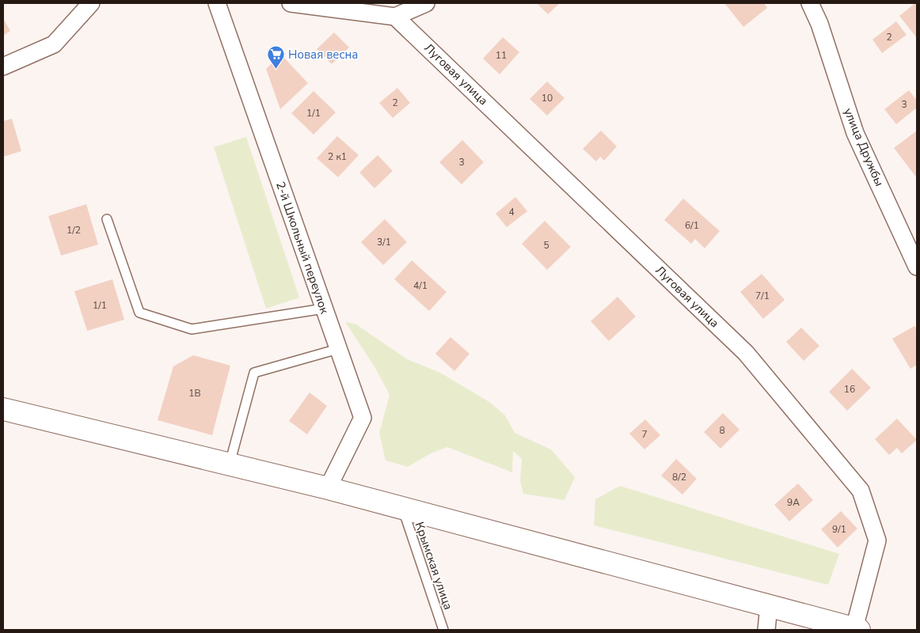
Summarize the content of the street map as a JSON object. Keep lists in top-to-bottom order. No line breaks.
{"streets":{"street":["Луговая улица","улица Дружбы","2-й Школьный переулок"],"lane":["Крымская улица"]},"places":{"supermarket":["Новая весна"]},"house_numbers":["2","11","10","2","3","1/1","2 к1","3","4","6/1","1/2","3/1","5","4/1","7/1","1/1","16","1В","8","7","8/2","9А","9/1"]}
